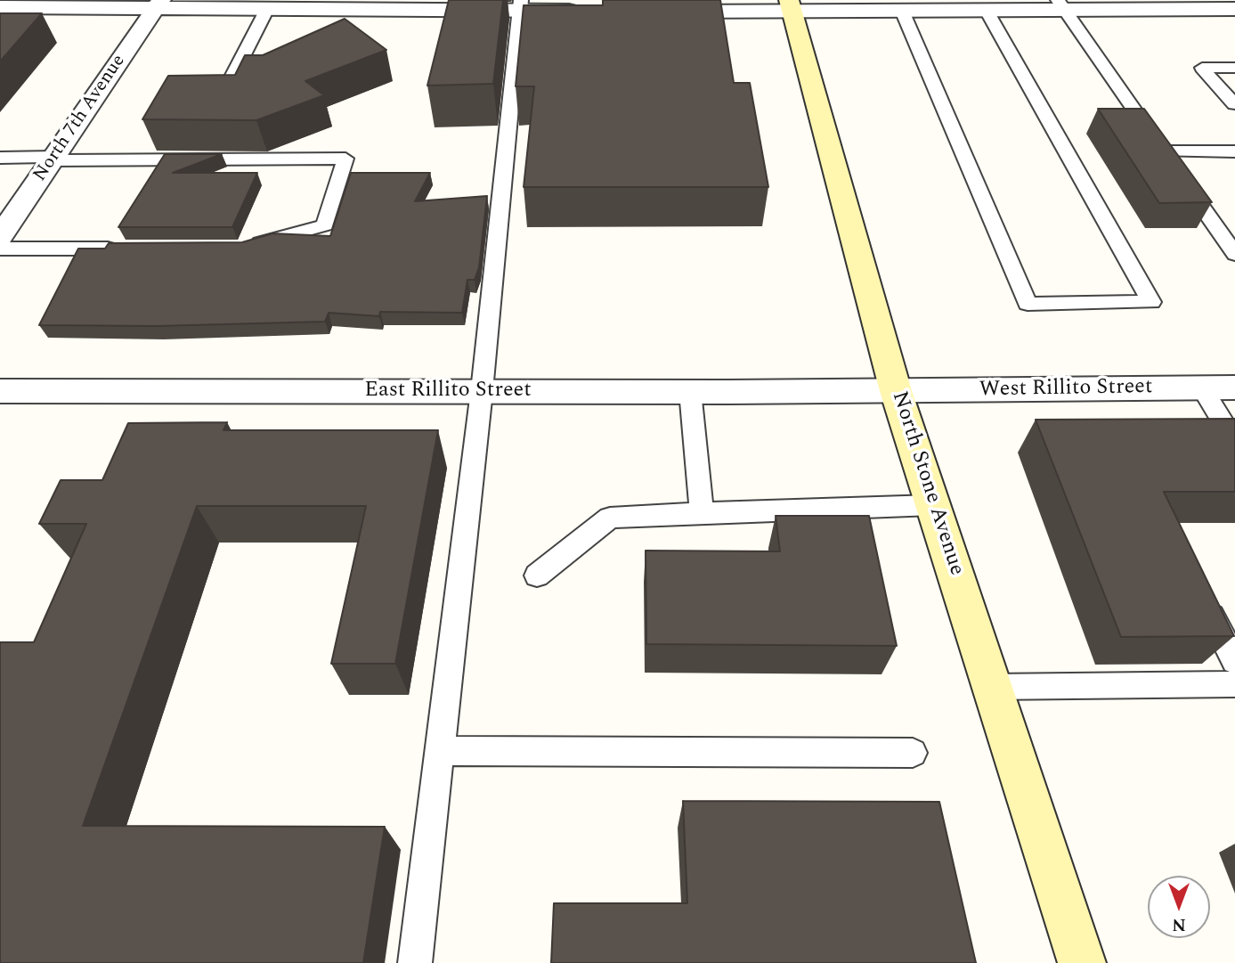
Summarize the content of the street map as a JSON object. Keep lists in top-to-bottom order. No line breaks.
{"streets":{"main road":["North Stone Avenue"],"street":["North 7th Avenue","West Rillito Street","East Rillito Street"]},"crossings":[["West Rillito Street","East Rillito Street"],["West Rillito Street","North Stone Avenue"],["East Rillito Street","North Stone Avenue"]],"north":"bottom"}
